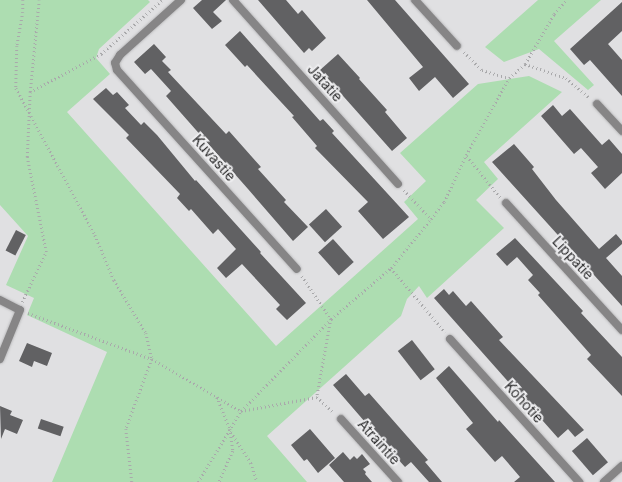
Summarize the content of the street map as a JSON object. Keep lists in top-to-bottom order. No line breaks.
{"streets":{"street":["Jatatie","Kuvastie","Lippatie","Kohotie","Atraintie"]}}
